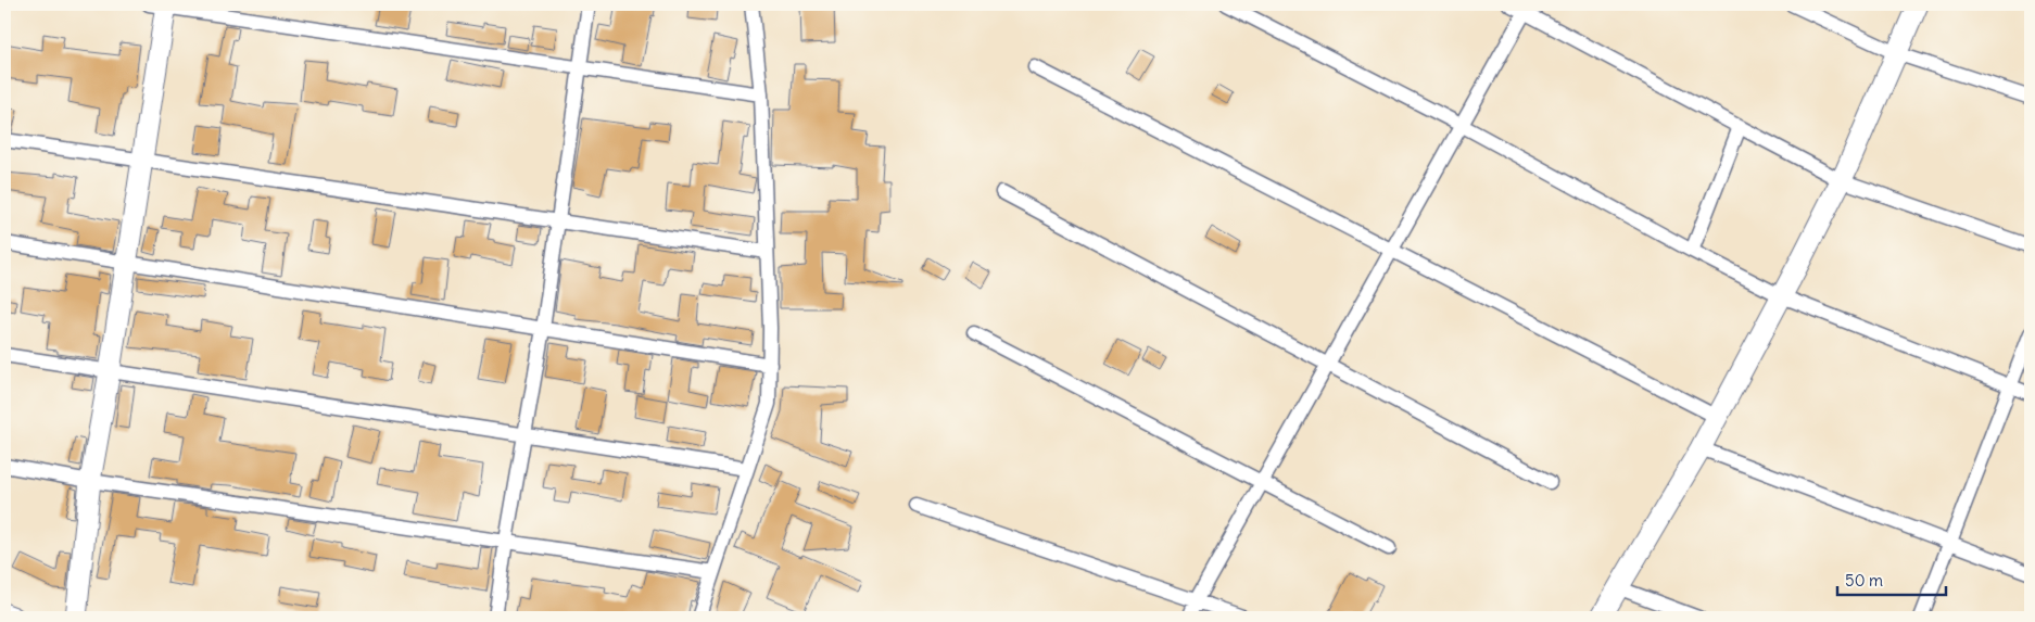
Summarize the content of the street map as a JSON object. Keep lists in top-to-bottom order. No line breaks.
{"scale_bar":"50 m"}
